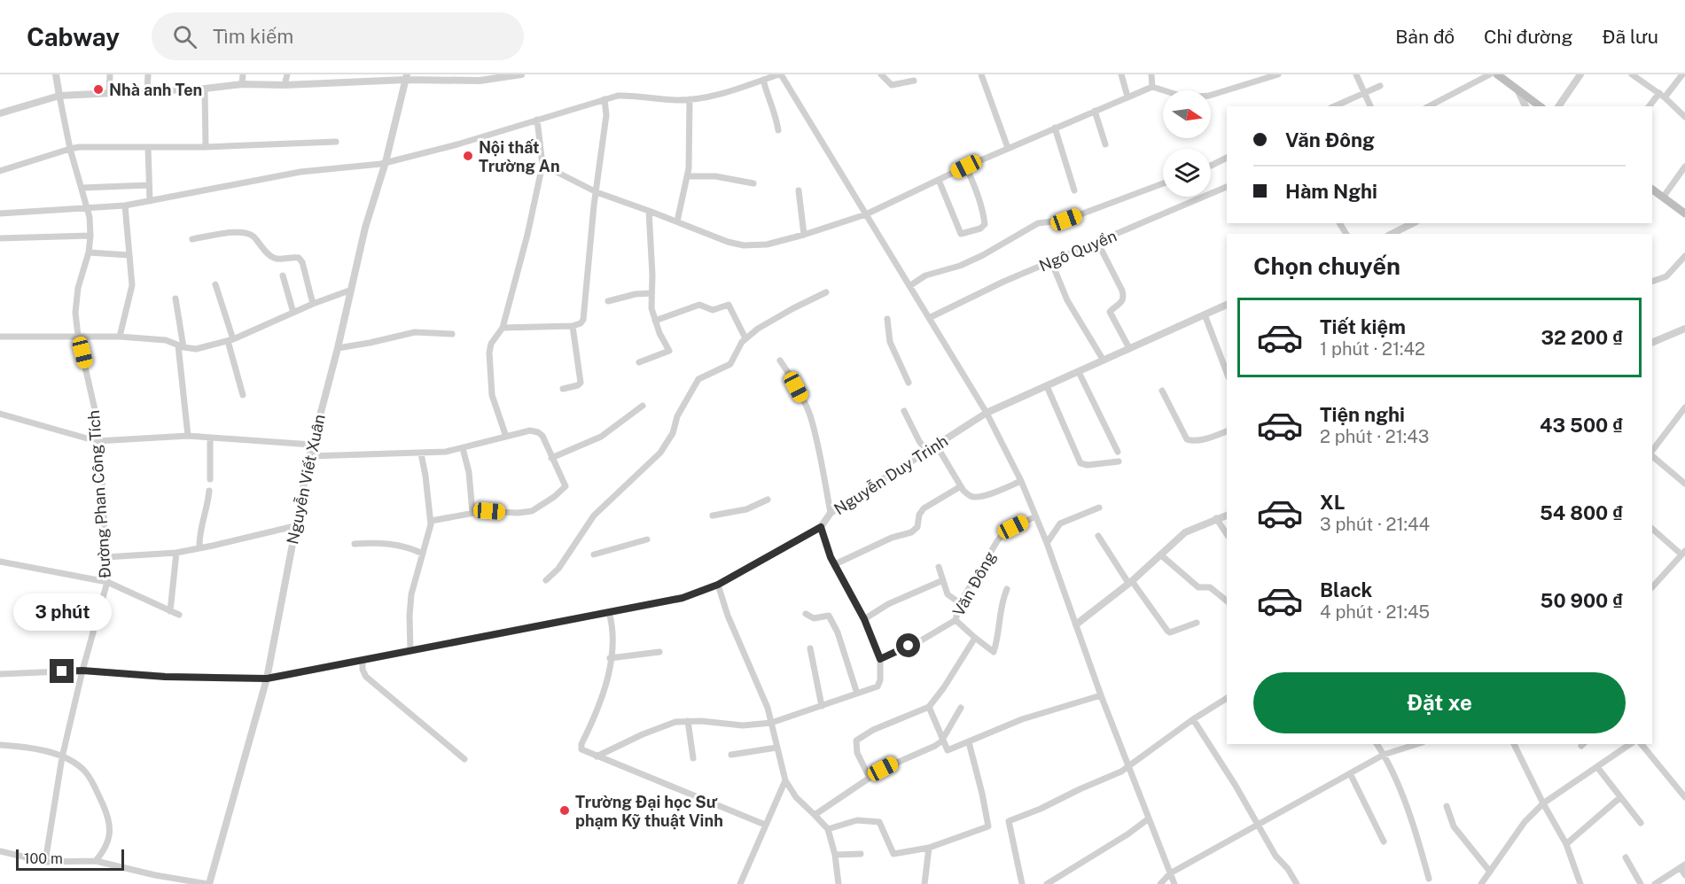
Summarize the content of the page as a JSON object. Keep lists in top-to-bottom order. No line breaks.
{"streets":{"street":["Ngô Quyền","Nguyễn Duy Trinh","Nguyễn Viết Xuân","Đường Phan Công Tích","Văn Đông"]},"crossings":[["Nguyễn Duy Trinh","Nguyễn Viết Xuân"]],"places":["Nhà anh Ten","Nội thất Trường An","Trường Đại học Sư phạm Kỹ thuật Vinh"],"scale_bar":"100 m","north":"right","page":{"header":"Cabway","search":"Tìm kiếm","nav":["Bản đồ","Chỉ đường","Đã lưu"],"banner":["Văn Đông","Hàm Nghi"],"heading":"Chọn chuyến","list":[{"name":"Tiết kiệm","note":"1 phút · 21:42","value":"32 200 ₫"},{"name":"Tiện nghi","note":"2 phút · 21:43","value":"43 500 ₫"},{"name":"XL","note":"3 phút · 21:44","value":"54 800 ₫"},{"name":"Black","note":"4 phút · 21:45","value":"50 900 ₫"}],"bubble":"3 phút","buttons":"Đặt xe","scale":"100 m"}}
